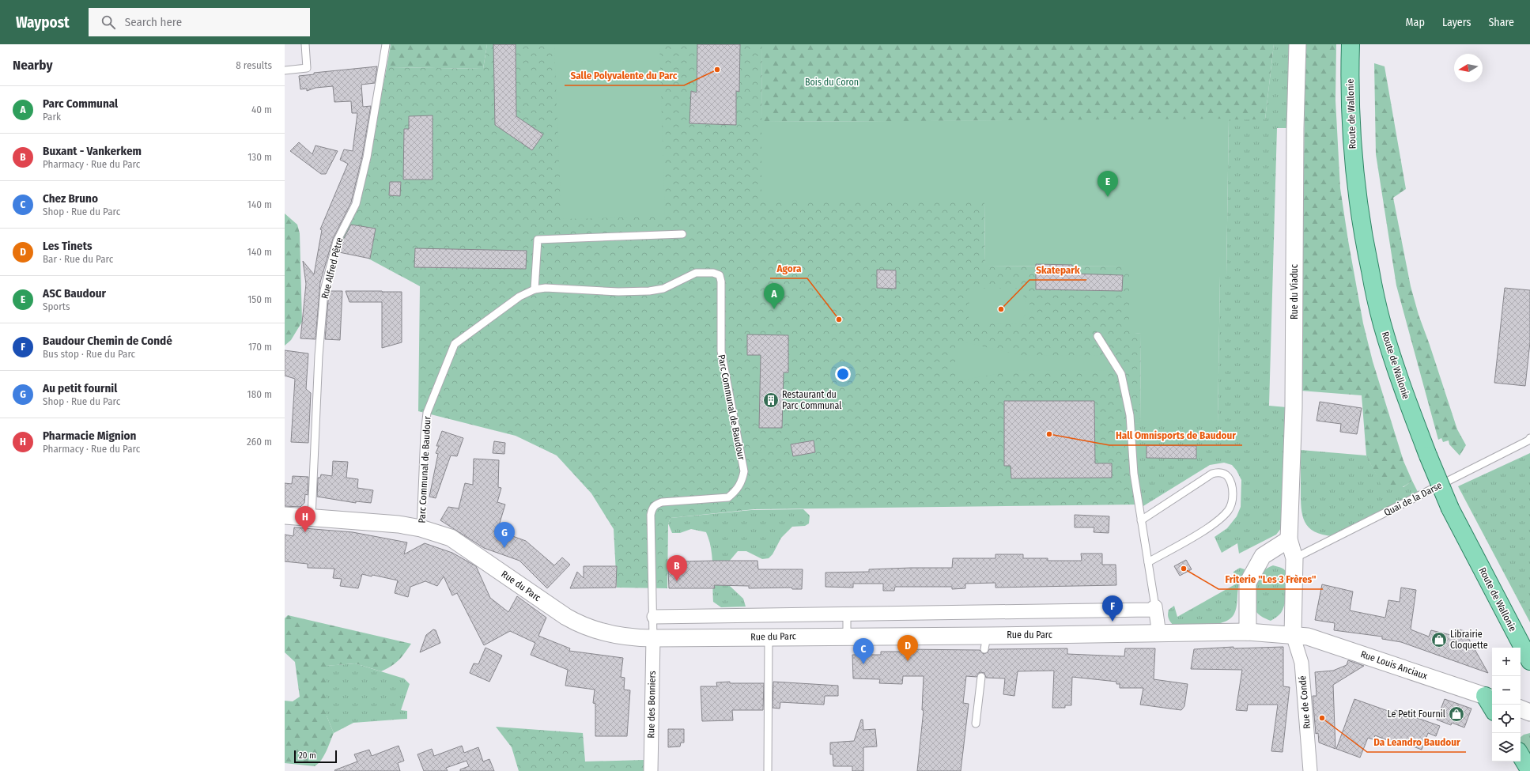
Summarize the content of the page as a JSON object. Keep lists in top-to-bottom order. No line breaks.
{"streets":{"main road":["Route de Wallonie"],"street":["Rue du Viaduc","Rue du Parc","Rue Louis Anciaux","Rue de Condé","Rue des Bonniers"],"lane":["Rue Alfred Pêtre","Parc Communal de Baudour","Quai de la Darse"]},"crossings":[["Rue Alfred Pêtre","Rue du Parc"],["Rue du Viaduc","Quai de la Darse"],["Rue du Viaduc","Rue du Parc"],["Rue du Viaduc","Rue Louis Anciaux"],["Rue du Viaduc","Rue de Condé"],["Parc Communal de Baudour","Rue du Parc"],["Parc Communal de Baudour","Rue des Bonniers"],["Rue du Parc","Rue Louis Anciaux"],["Rue du Parc","Rue de Condé"],["Rue du Parc","Rue des Bonniers"],["Rue Louis Anciaux","Rue de Condé"]],"parks":["Bois du Coron"],"places":{"other":["Salle Polyvalente du Parc","Skatepark","Agora","Hall Omnisports de Baudour","Friterie \"Les 3 Frères\"","Da Leandro Baudour"],"building":["Restaurant du Parc Communal"],"shop":["Librairie Cloquette","Le Petit Fournil"]},"scale_bar":"20 m","north":"left","page":{"header":"Waypost","search":"Search here","nav":["Map","Layers","Share"],"heading":["Nearby","8 results"],"list":[{"mark":"A","name":"Parc Communal","note":"Park","value":"40 m"},{"mark":"B","name":"Buxant - Vankerkem","note":"Pharmacy · Rue du Parc","value":"130 m"},{"mark":"C","name":"Chez Bruno","note":"Shop · Rue du Parc","value":"140 m"},{"mark":"D","name":"Les Tinets","note":"Bar · Rue du Parc","value":"140 m"},{"mark":"E","name":"ASC Baudour","note":"Sports","value":"150 m"},{"mark":"F","name":"Baudour Chemin de Condé","note":"Bus stop · Rue du Parc","value":"170 m"},{"mark":"G","name":"Au petit fournil","note":"Shop · Rue du Parc","value":"180 m"},{"mark":"H","name":"Pharmacie Mignion","note":"Pharmacy · Rue du Parc","value":"260 m"}],"pins":["E","A","H","G","B","F","D","C"],"map_buttons":["+","−"],"scale":"20 m"}}
